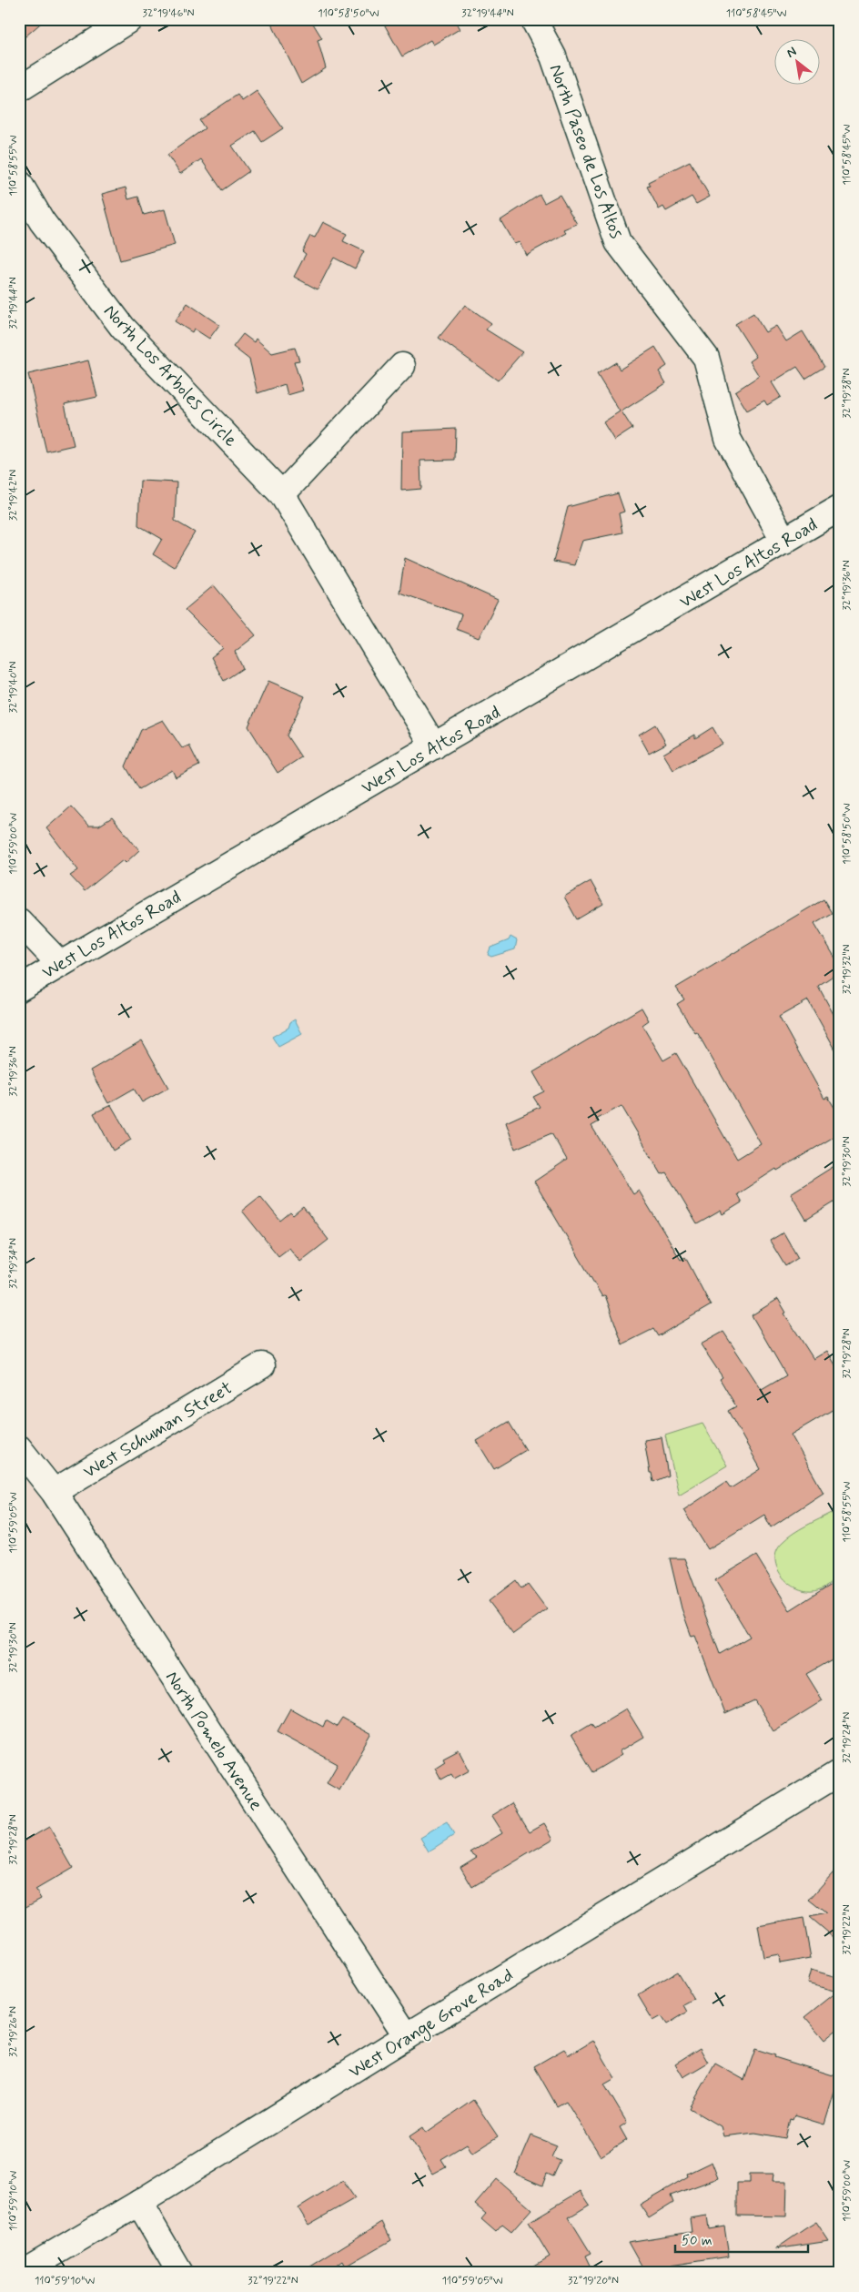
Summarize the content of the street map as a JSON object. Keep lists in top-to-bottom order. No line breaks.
{"streets":{"street":["North Paseo de Los Altos","North Los Arboles Circle","West Los Altos Road","West Schuman Street","North Pomelo Avenue","West Orange Grove Road"]},"crossings":[["North Paseo de Los Altos","West Los Altos Road"],["North Los Arboles Circle","West Los Altos Road"],["West Schuman Street","North Pomelo Avenue"],["North Pomelo Avenue","West Orange Grove Road"]],"scale_bar":"50 m","north":"top left","coordinates":["32°19'46\"N","110°58'50\"W","32°19'44\"N","110°58'45\"W","110°58'55\"W","32°19'38\"N","32°19'42\"N","32°19'36\"N","32°19'40\"N","110°59'00\"W","32°19'32\"N","32°19'30\"N","32°19'34\"N","32°19'28\"N","110°59'05\"W","32°19'24\"N","32°19'22\"N","32°19'26\"N","110°59'10\"W","32°19'20\"N"]}
